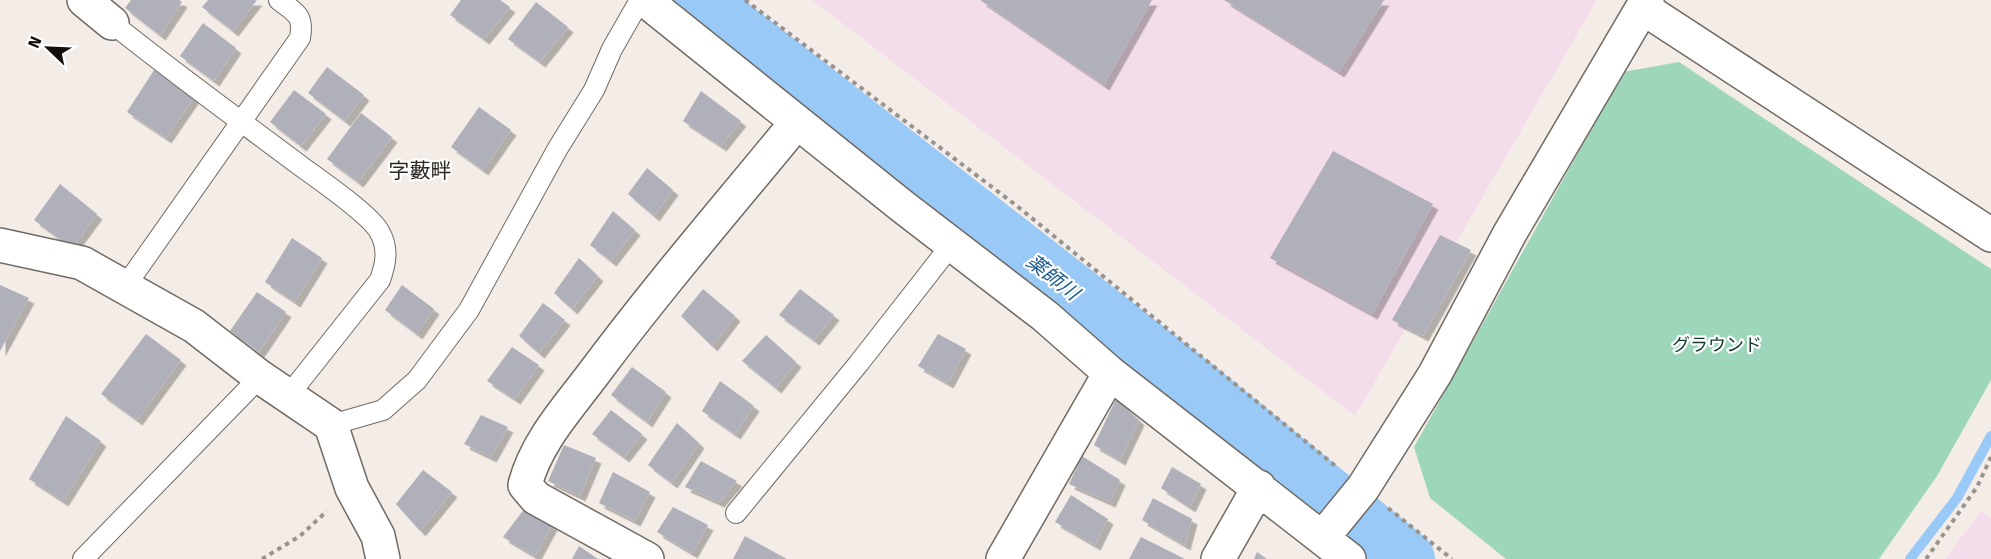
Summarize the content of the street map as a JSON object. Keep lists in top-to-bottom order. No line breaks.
{"districts":["字藪畔"],"water":["薬師川"],"parks":["グラウンド"],"north":"top left"}
